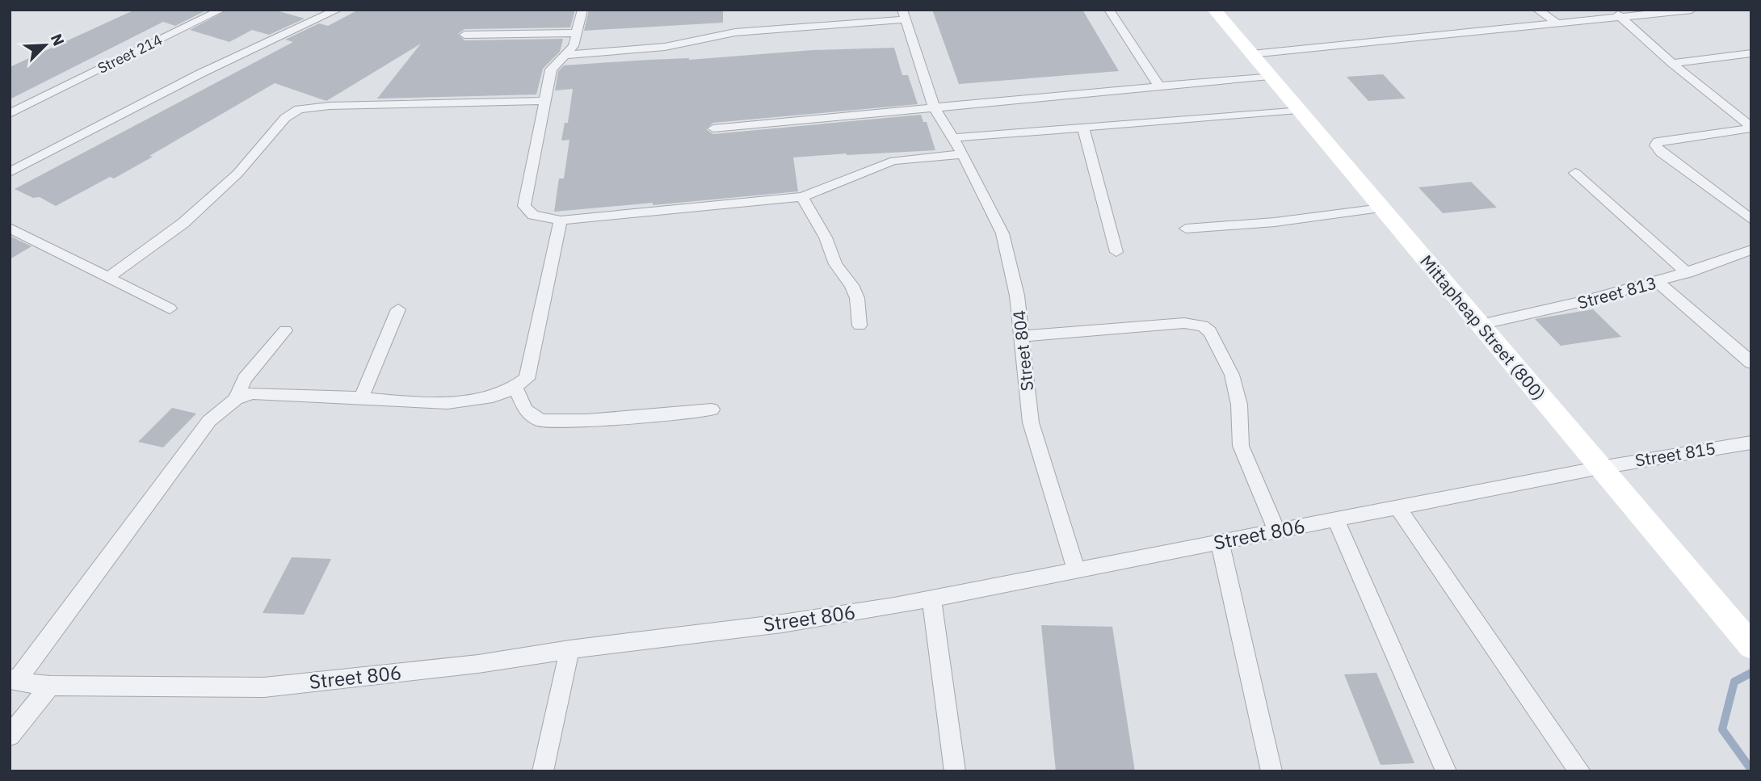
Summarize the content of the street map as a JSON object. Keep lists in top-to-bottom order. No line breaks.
{"streets":{"main road":["Mittapheap Street (800)"],"street":["Street 214","Street 813","Street 804","Street 815","Street 806"]},"crossings":[["Street 813","Mittapheap Street (800)"],["Mittapheap Street (800)","Street 815"],["Mittapheap Street (800)","Street 806"],["Street 804","Street 806"],["Street 815","Street 806"]],"north":"top right"}
